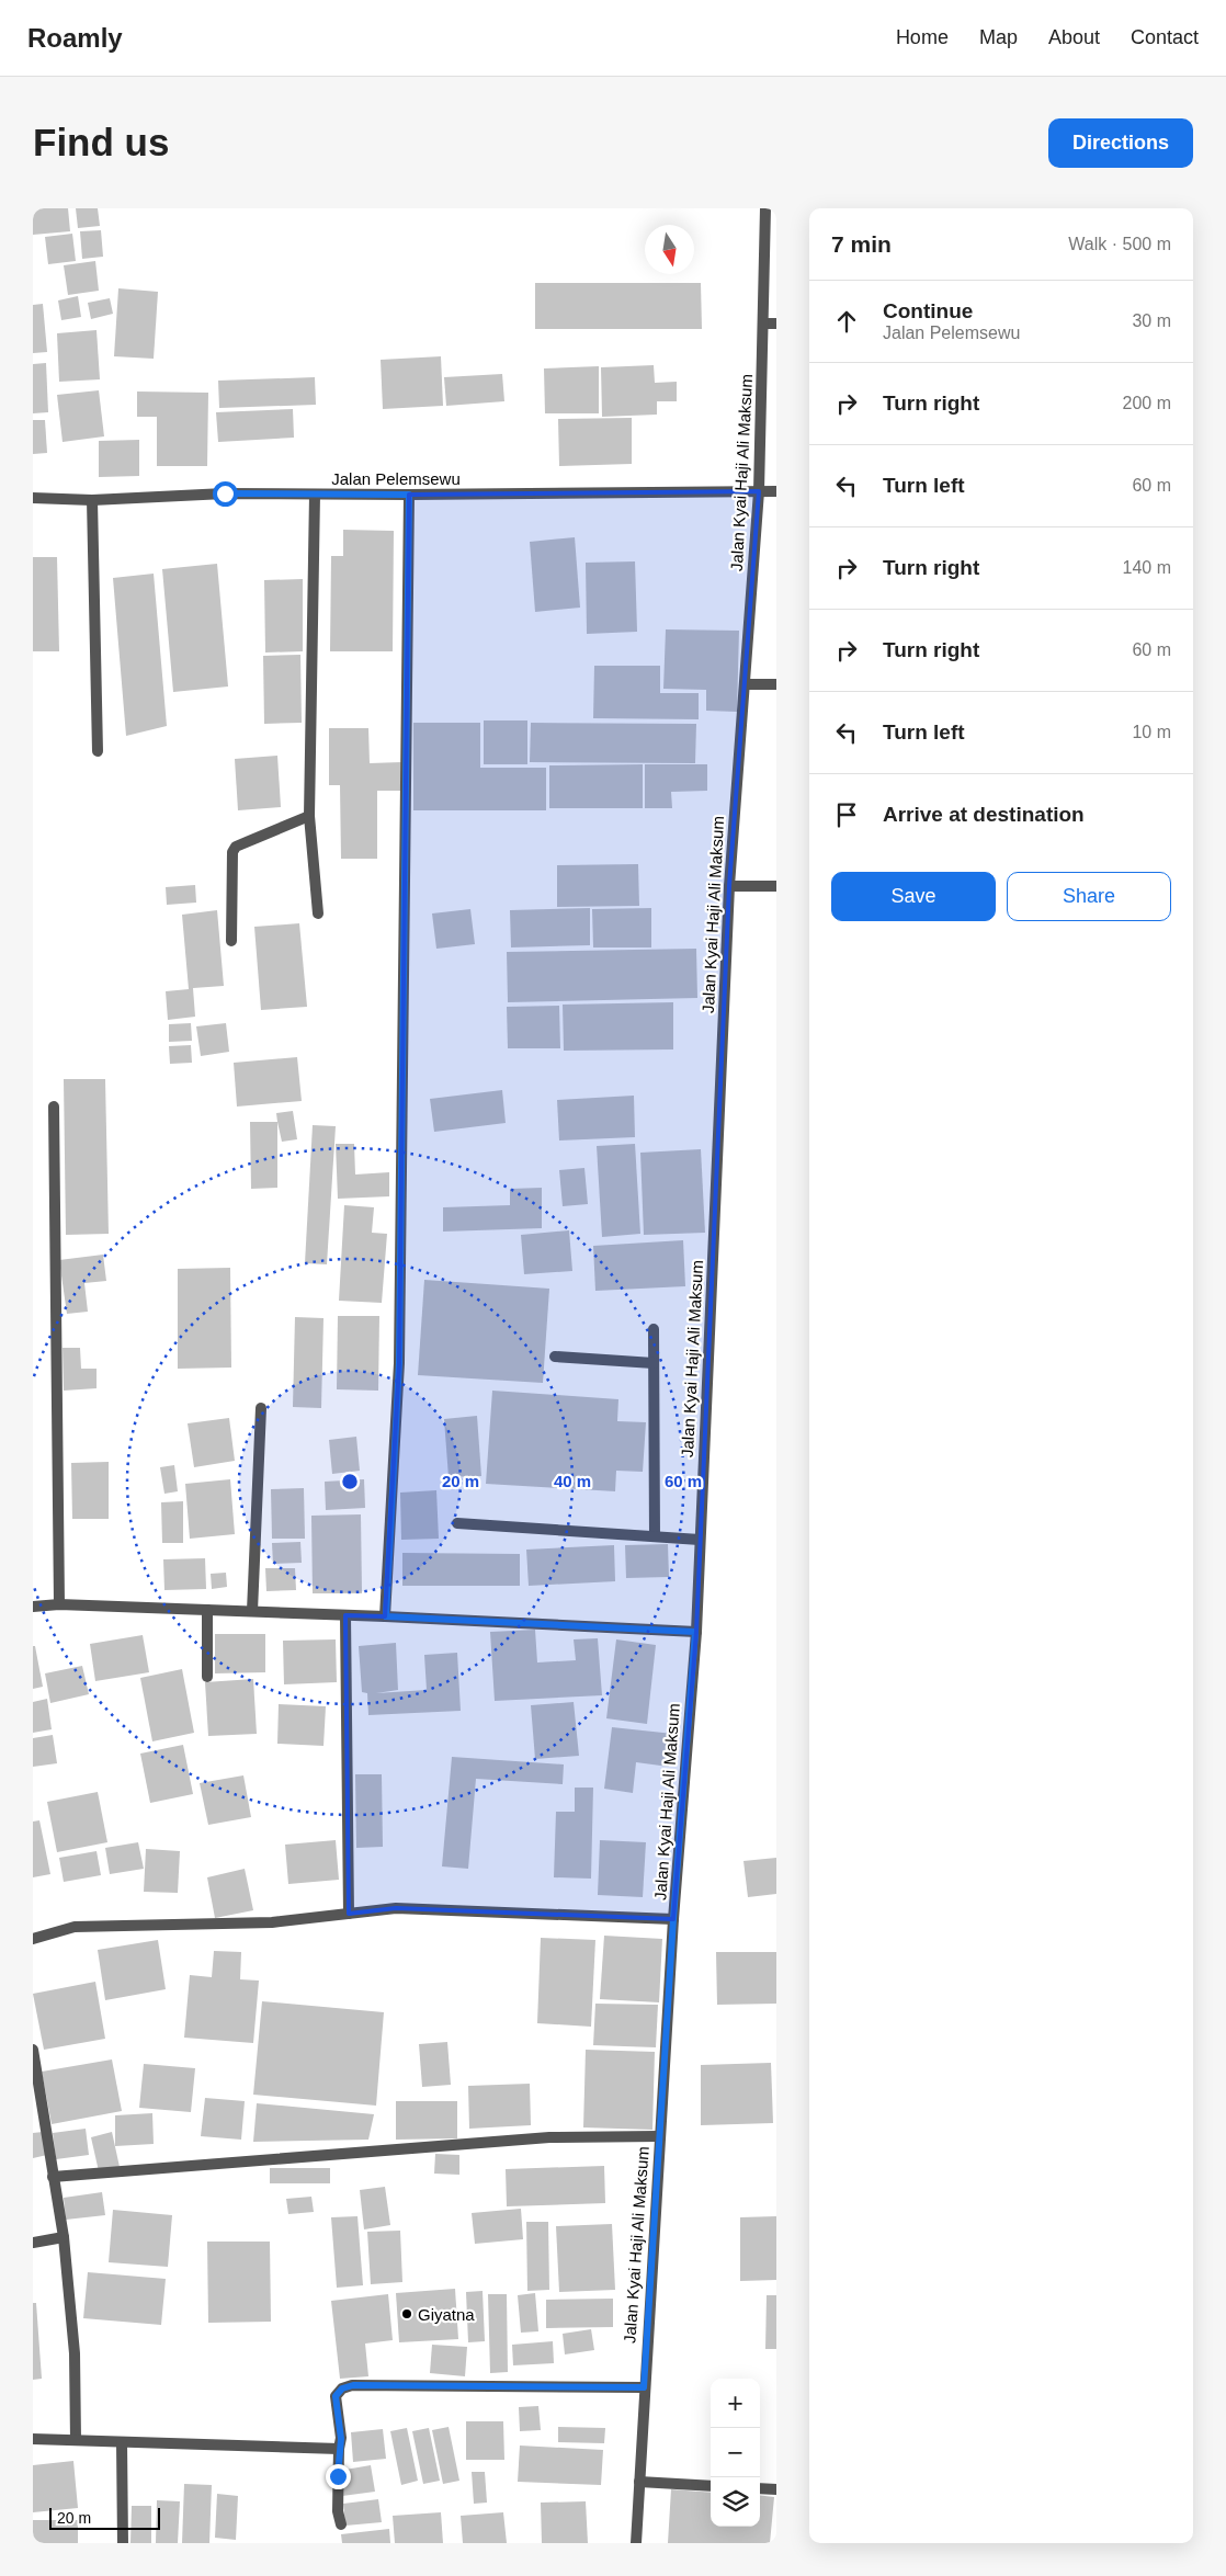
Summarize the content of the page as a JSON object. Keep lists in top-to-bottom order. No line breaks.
{"streets":{"street":["Jalan Kyai Haji Ali Maksum","Jalan Pelemsewu"]},"crossings":[["Jalan Kyai Haji Ali Maksum","Jalan Pelemsewu"]],"places":["Giyatna"],"scale_bar":"20 m","north":"bottom","page":{"header":"Roamly","nav":["Home","Map","About","Contact"],"buttons":["Directions",["Save","Share"]],"title":"Find us","heading":["7 min","Walk · 500 m"],"list":[["Continue","Jalan Pelemsewu","30 m"],["Turn right","200 m"],["Turn left","60 m"],["Turn right","140 m"],["Turn right","60 m"],["Turn left","10 m"],"Arrive at destination"],"map_buttons":["+","−"],"scale":"20 m"},"rings":["20 m","40 m","60 m"]}
